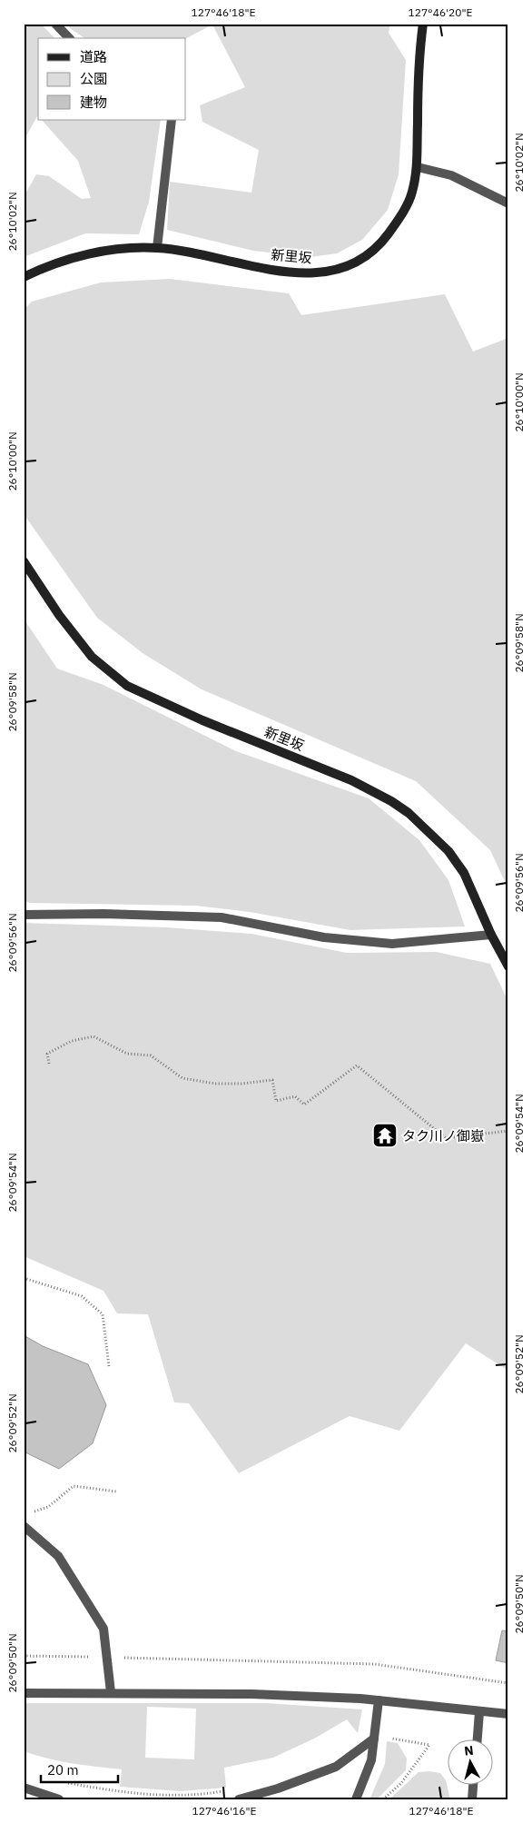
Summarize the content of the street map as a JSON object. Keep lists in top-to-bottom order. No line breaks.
{"streets":{"main road":["新里坂"]},"places":{"temple":["タク川ノ御嶽"]},"legend":["道路","公園","建物"],"scale_bar":"20 m","north":"top","coordinates":["127°46'18\"E","127°46'20\"E","26°10'02\"N","26°10'00\"N","26°09'58\"N","26°09'56\"N","26°09'54\"N","26°09'52\"N","26°09'50\"N","127°46'16\"E"]}
